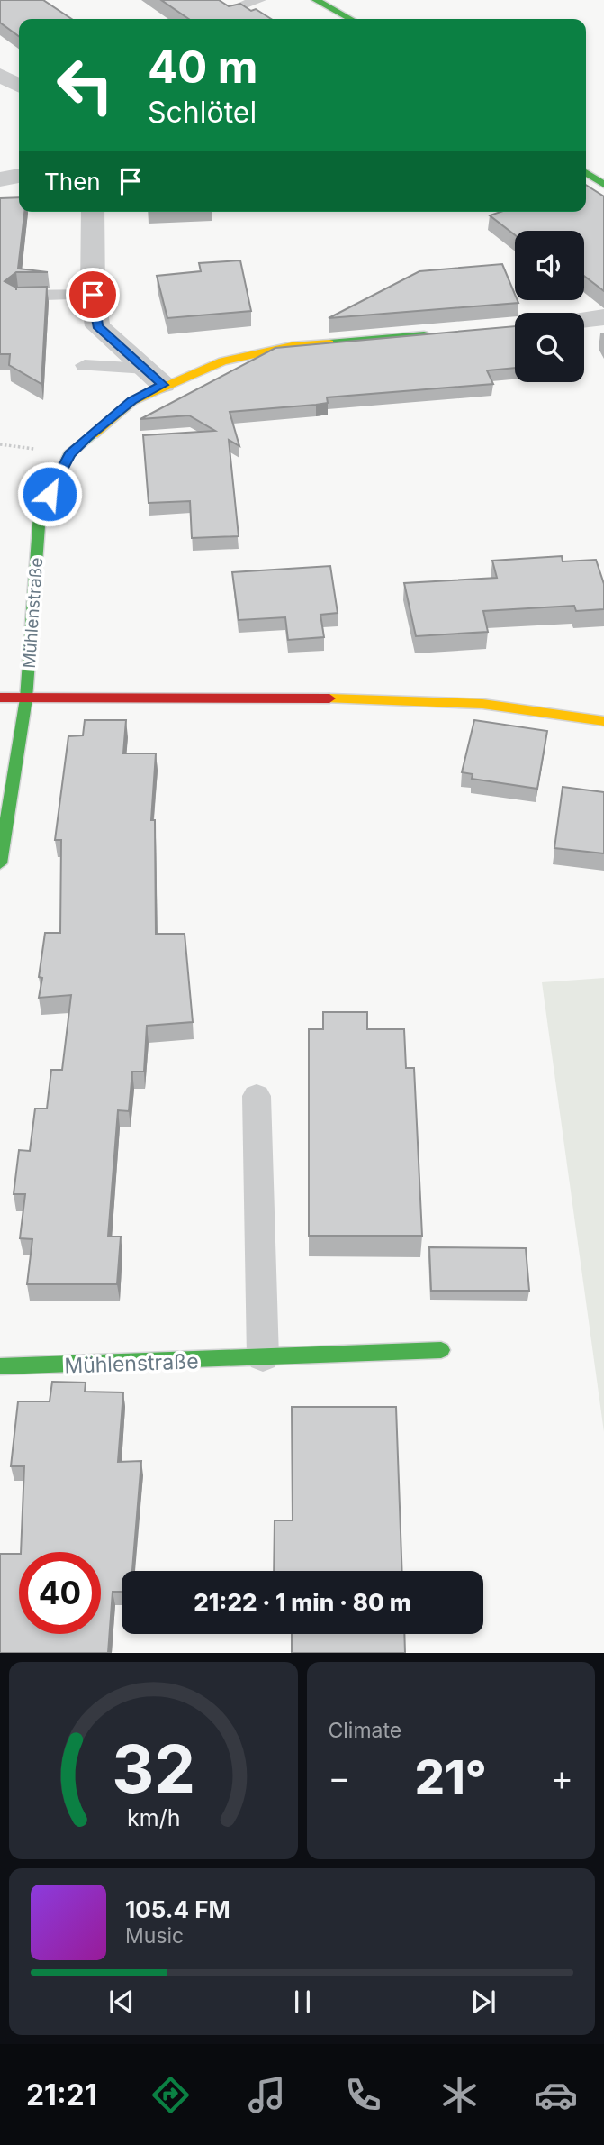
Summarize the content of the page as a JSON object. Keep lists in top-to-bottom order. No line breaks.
{"streets":{"street":["Mühlenstraße"]},"page":{"turn":["40 m","Schlötel"],"then":"Then","limit":"40","trip":"21:22 · 1 min · 80 m","tile":"Climate","heat":["−","21°","+"],"song":["105.4 FM","Music"],"tabs":"21:21","gauge":["32","km/h"]}}
